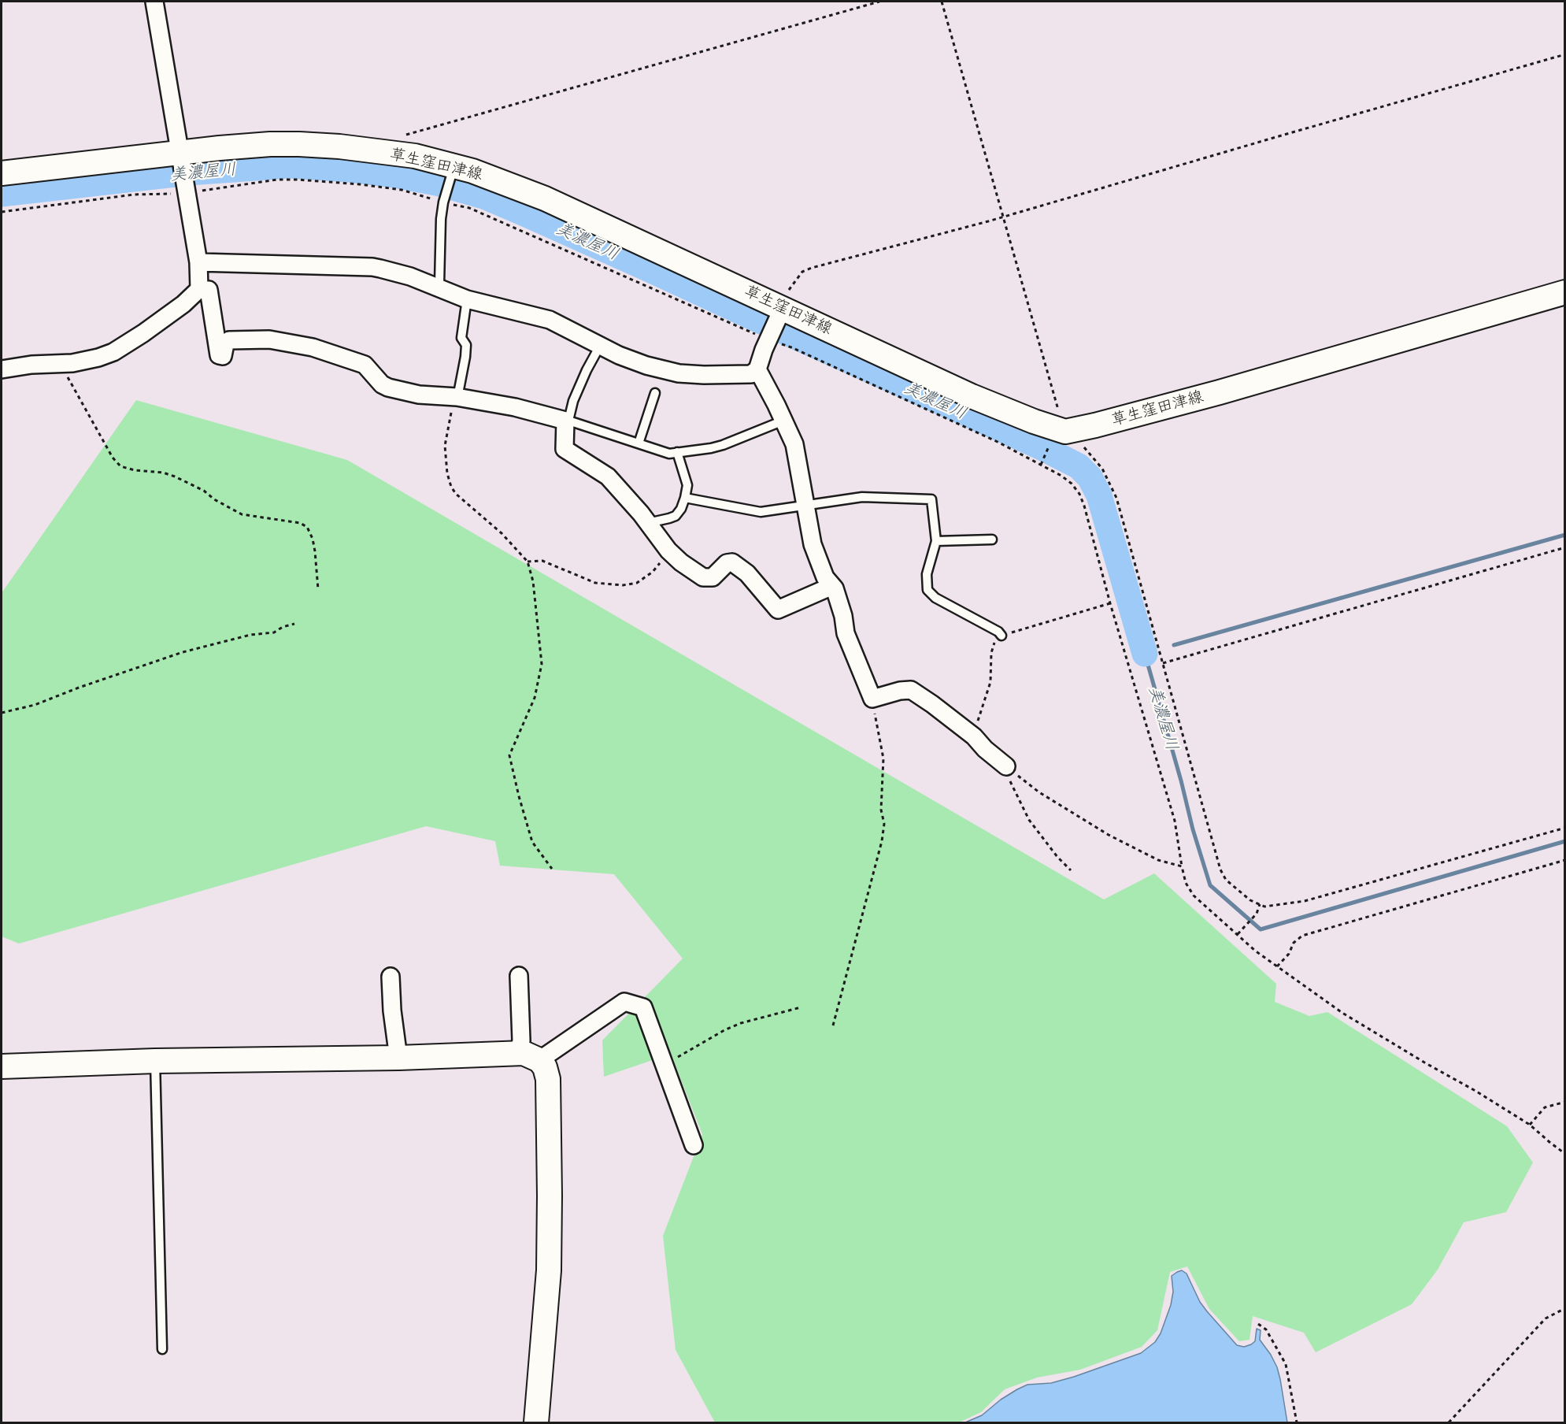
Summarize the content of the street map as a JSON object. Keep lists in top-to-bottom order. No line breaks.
{"streets":{"main road":["草生窪田津線"]},"water":["美濃屋川"]}
